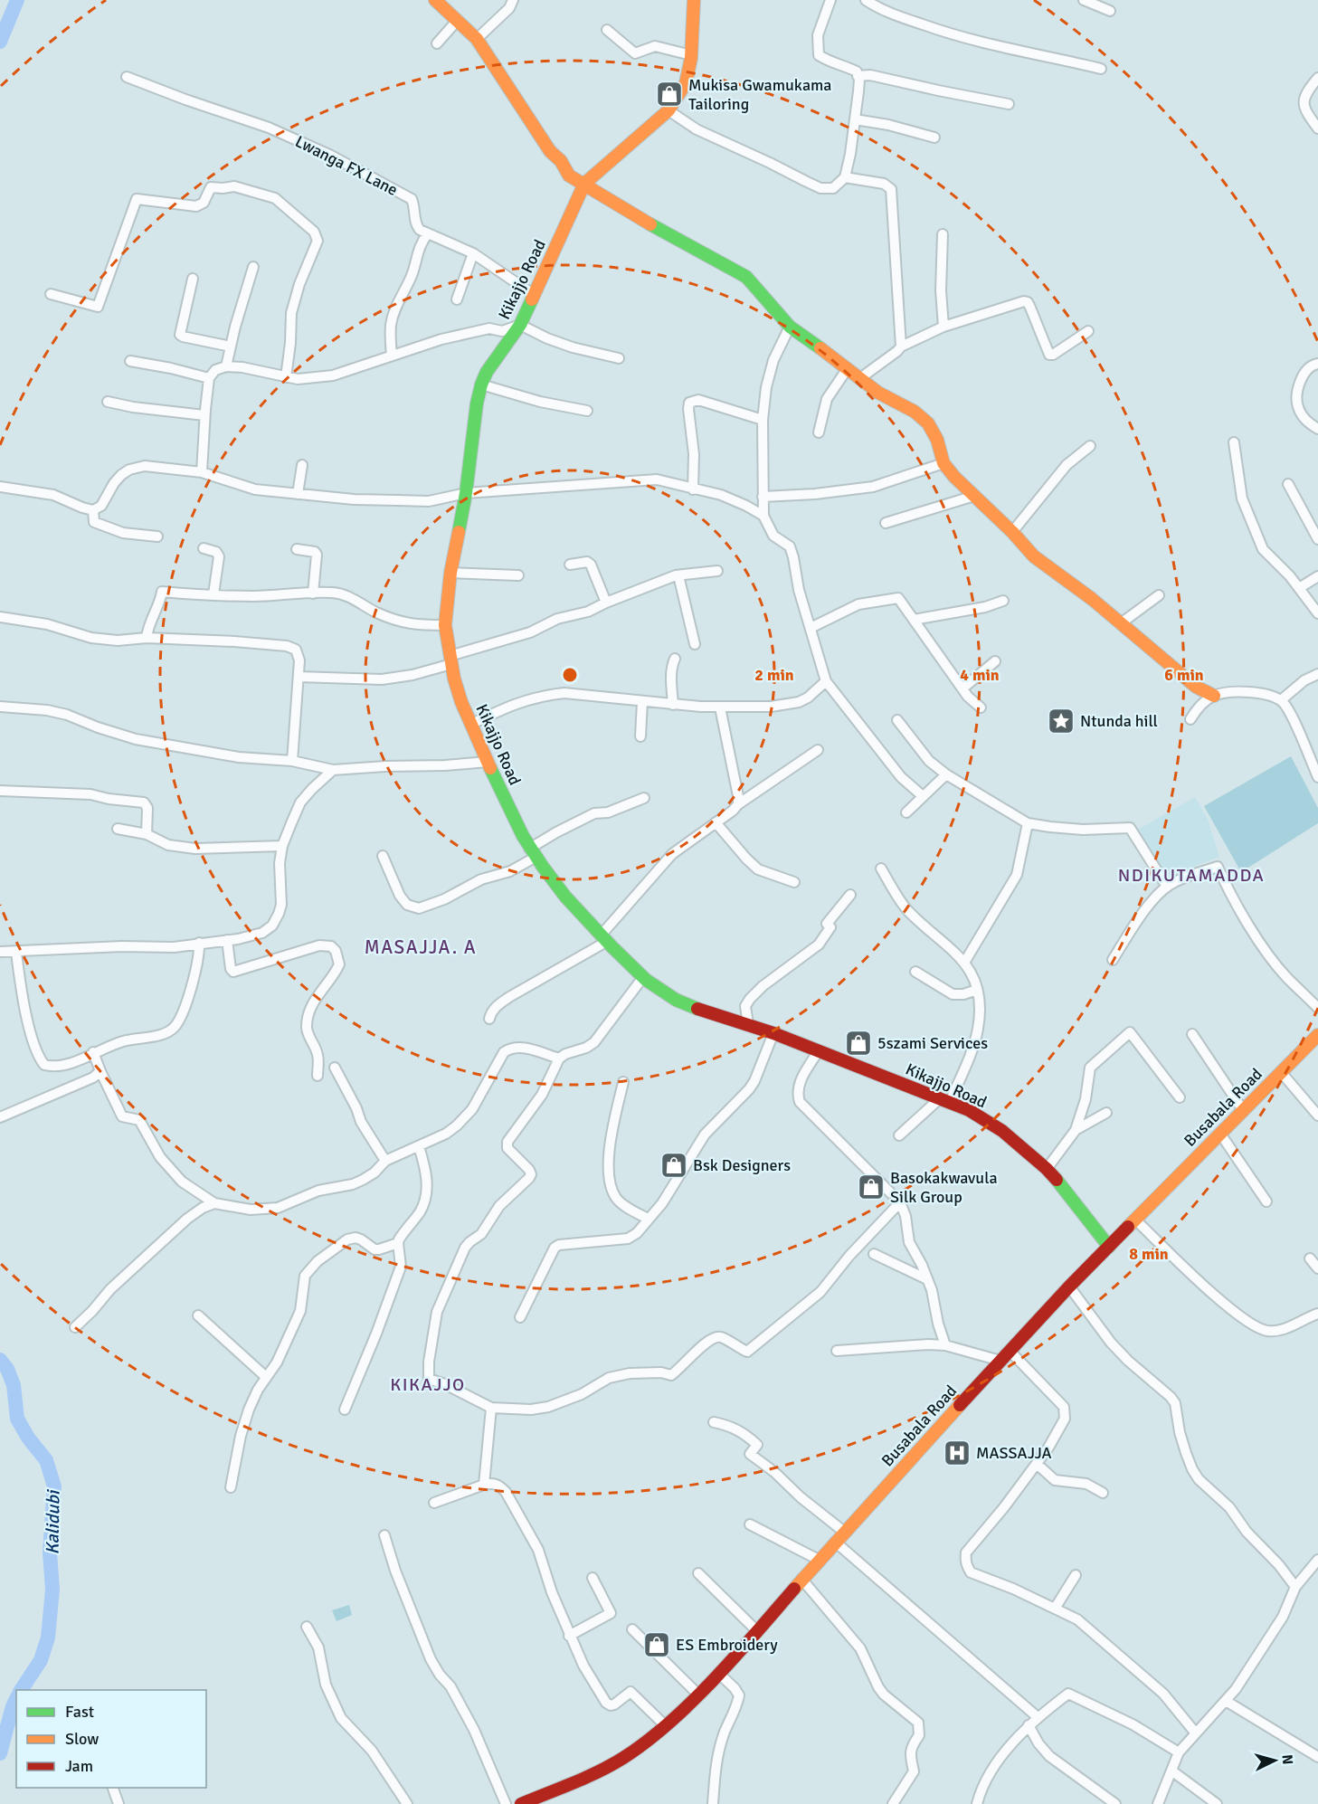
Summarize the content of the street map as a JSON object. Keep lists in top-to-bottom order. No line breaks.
{"streets":{"street":["Lwanga FX Lane","Kikajjo Road","Busabala Road"]},"crossings":[["Kikajjo Road","Busabala Road"]],"districts":["NDIKUTAMADDA","MASAJJA. A","KIKAJJO"],"water":["Kalidubi"],"places":{"shop":["Mukisa Gwamukama Tailoring","5szami Services","Bsk Designers","Basokakwavula Silk Group","ES Embroidery"],"place":["Ntunda hill"],"hospital":["MASSAJJA"]},"legend":["Fast","Slow","Jam"],"north":"right","rings":["2 min","4 min","6 min","8 min"]}
